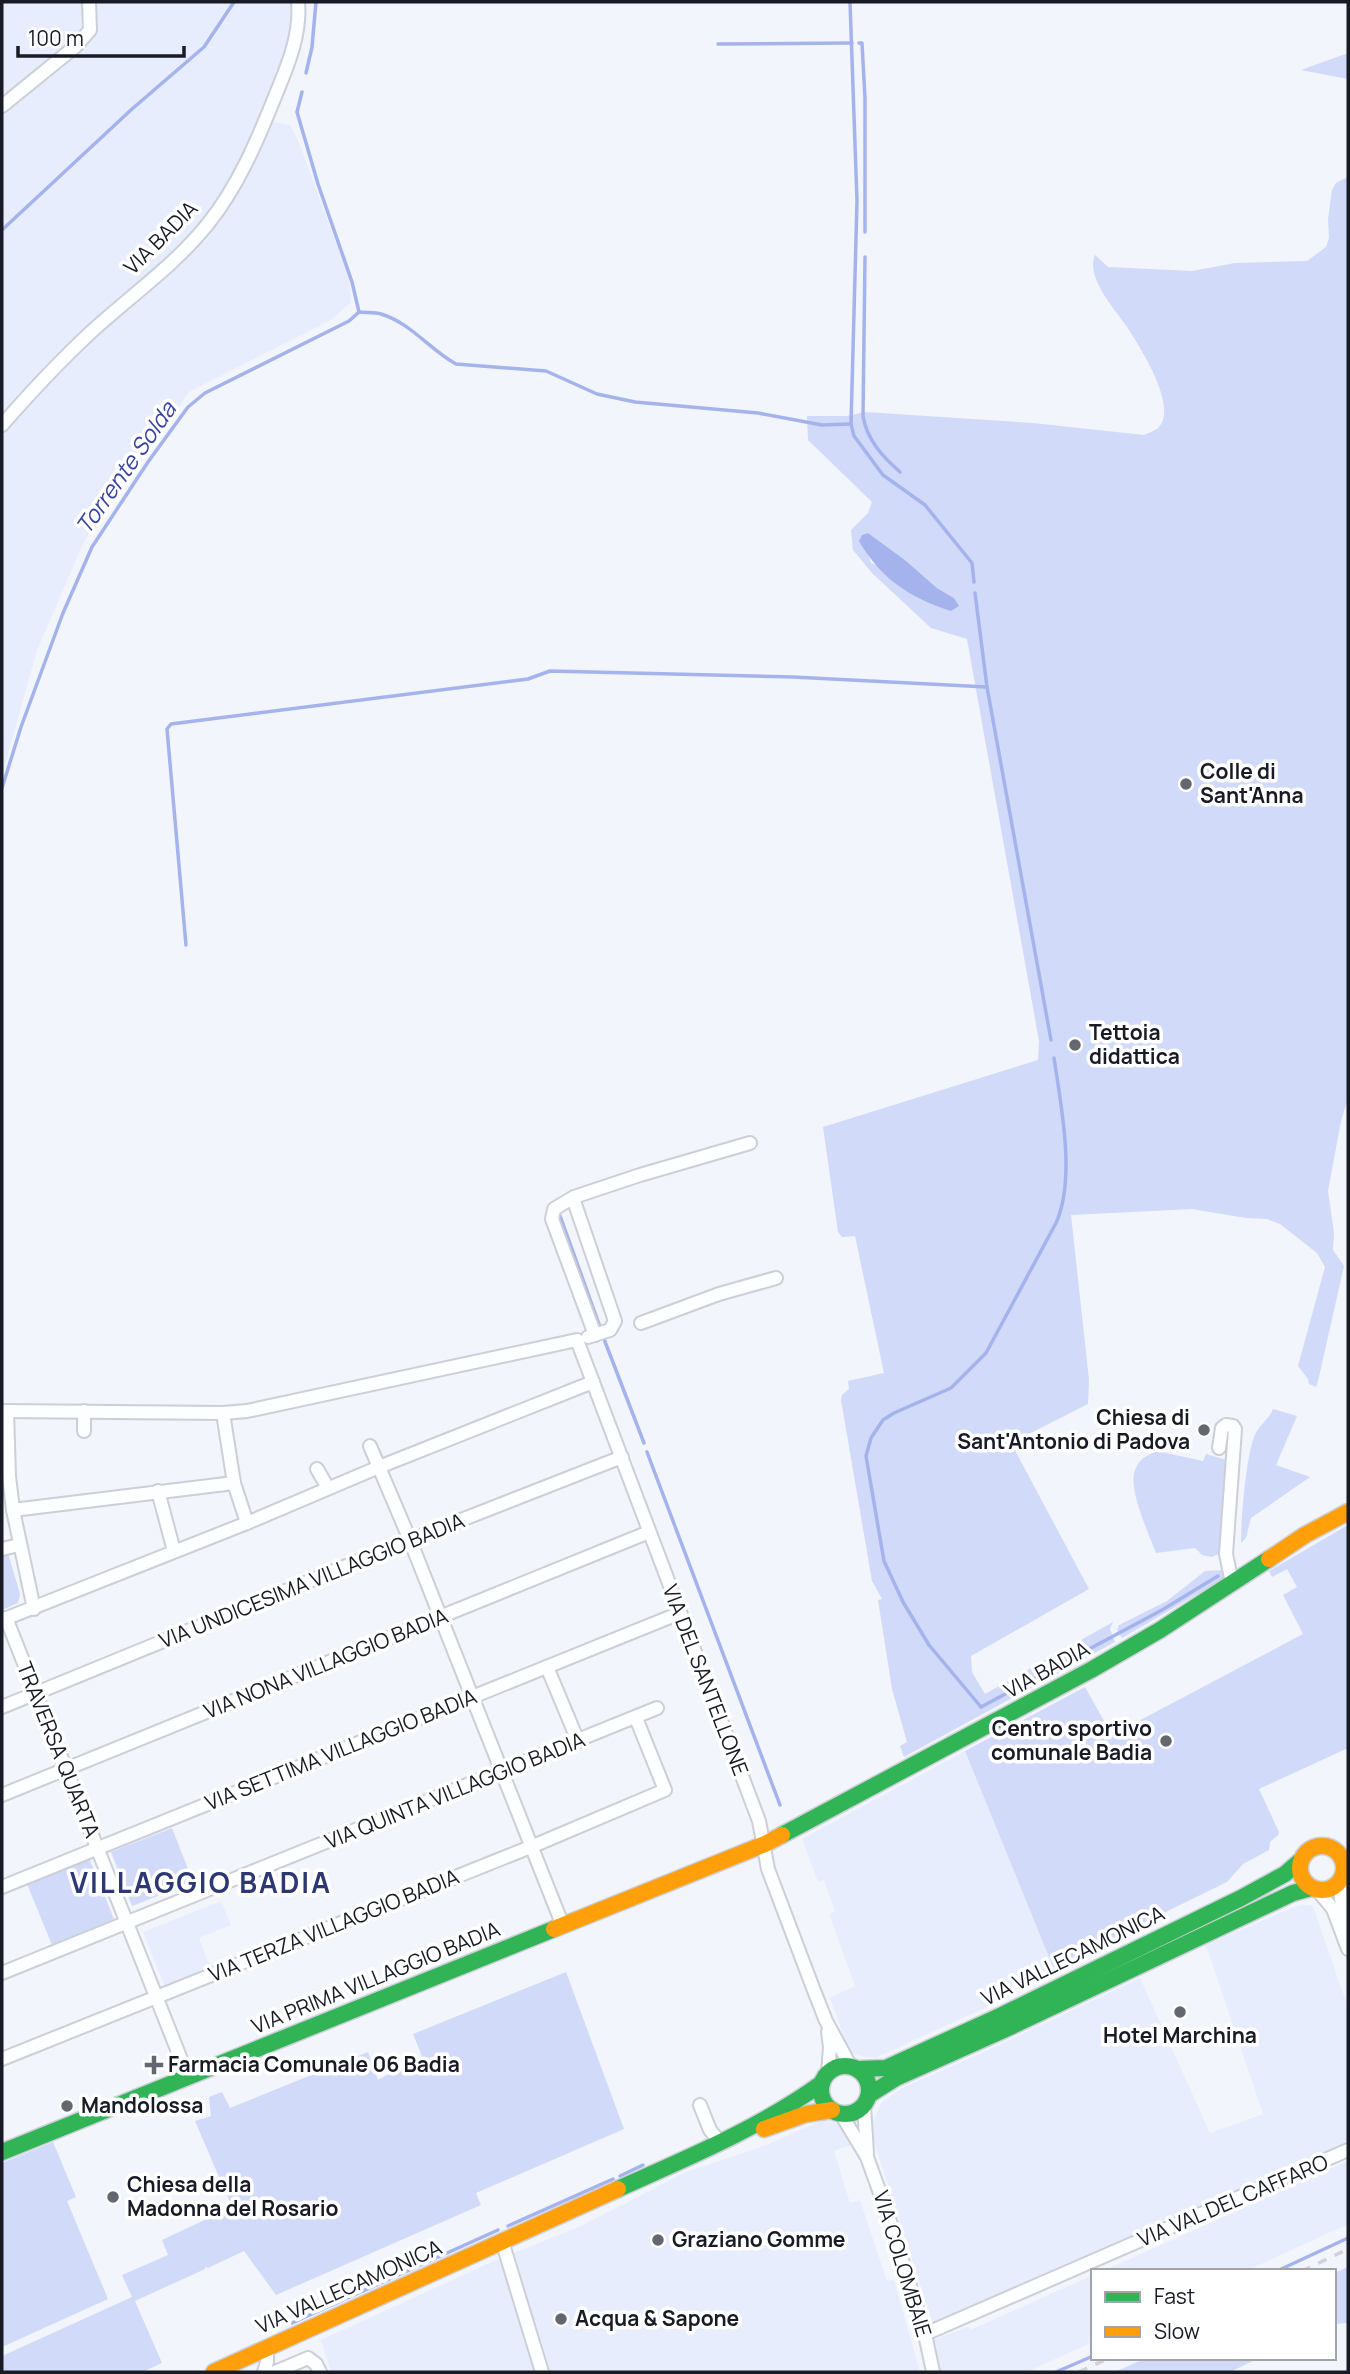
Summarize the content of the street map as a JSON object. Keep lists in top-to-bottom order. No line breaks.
{"streets":{"main road":["VIA BADIA","VIA VALLECAMONICA","VIA PRIMA VILLAGGIO BADIA"],"street":["VIA UNDICESIMA VILLAGGIO BADIA","VIA NONA VILLAGGIO BADIA","VIA DEL SANTELLONE","TRAVERSA QUARTA","VIA SETTIMA VILLAGGIO BADIA","VIA QUINTA VILLAGGIO BADIA","VIA TERZA VILLAGGIO BADIA","VIA VAL DEL CAFFARO","VIA COLOMBAIE"]},"crossings":[["VIA BADIA","VIA DEL SANTELLONE"],["VIA BADIA","VIA PRIMA VILLAGGIO BADIA"],["VIA UNDICESIMA VILLAGGIO BADIA","VIA DEL SANTELLONE"],["VIA UNDICESIMA VILLAGGIO BADIA","TRAVERSA QUARTA"],["VIA NONA VILLAGGIO BADIA","VIA DEL SANTELLONE"],["VIA NONA VILLAGGIO BADIA","TRAVERSA QUARTA"],["VIA DEL SANTELLONE","VIA SETTIMA VILLAGGIO BADIA"],["VIA DEL SANTELLONE","VIA VALLECAMONICA"],["VIA DEL SANTELLONE","VIA PRIMA VILLAGGIO BADIA"],["VIA DEL SANTELLONE","VIA COLOMBAIE"],["TRAVERSA QUARTA","VIA SETTIMA VILLAGGIO BADIA"],["TRAVERSA QUARTA","VIA QUINTA VILLAGGIO BADIA"],["TRAVERSA QUARTA","VIA TERZA VILLAGGIO BADIA"],["TRAVERSA QUARTA","VIA PRIMA VILLAGGIO BADIA"],["VIA QUINTA VILLAGGIO BADIA","VIA TERZA VILLAGGIO BADIA"],["VIA VALLECAMONICA","VIA COLOMBAIE"],["VIA VAL DEL CAFFARO","VIA COLOMBAIE"]],"districts":["VILLAGGIO BADIA"],"water":["Torrente Solda"],"places":{"other":["Colle di Sant'Anna","Tettoia didattica","Chiesa di Sant'Antonio di Padova","Centro sportivo comunale Badia","Hotel Marchina","Mandolossa","Chiesa della Madonna del Rosario","Graziano Gomme","Acqua & Sapone"],"health":["Farmacia Comunale 06 Badia"]},"legend":["Fast","Slow"],"scale_bar":"100 m"}
